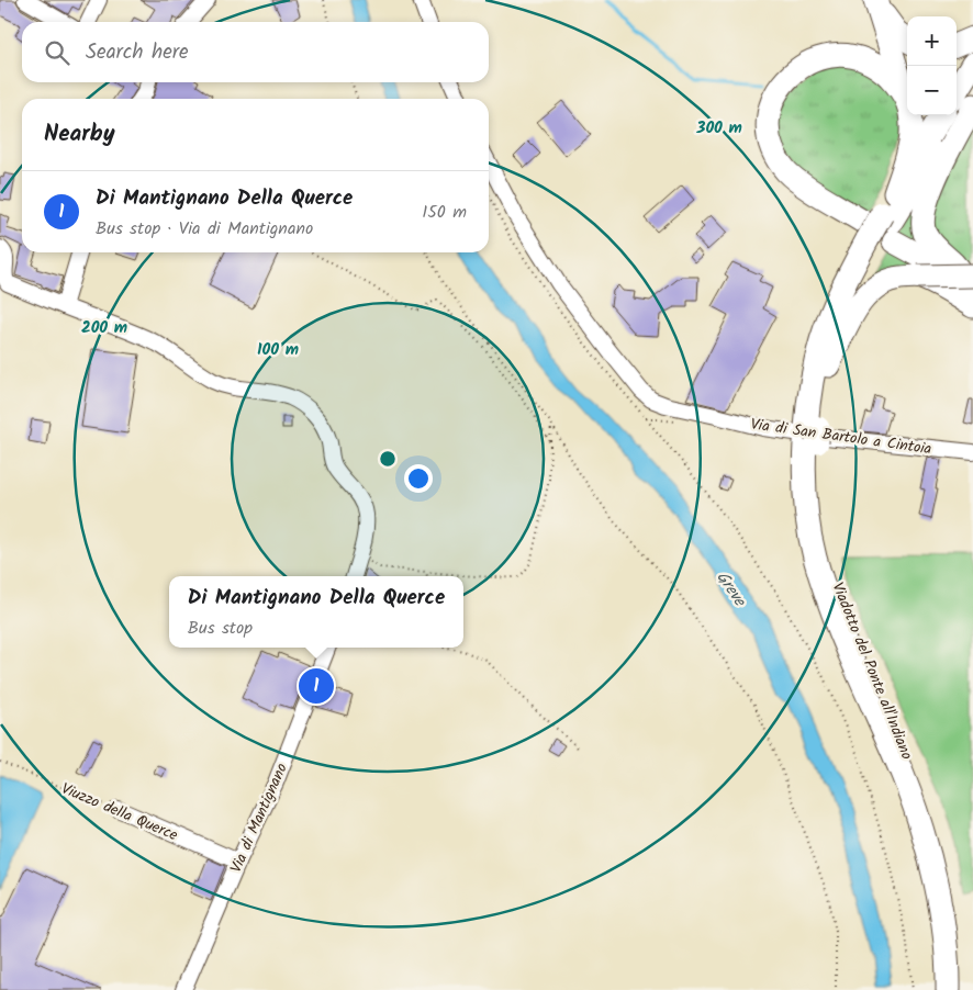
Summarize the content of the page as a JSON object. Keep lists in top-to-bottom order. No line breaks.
{"streets":{"highway":["Viadotto del Ponte all'Indiano"],"street":["Via di San Bartolo a Cintoia","Viuzzo della Querce","Via di Mantignano"]},"crossings":[["Via di San Bartolo a Cintoia","Viadotto del Ponte all'Indiano"],["Viuzzo della Querce","Via di Mantignano"]],"water":["Greve"],"page":{"map_buttons":["+","−"],"search":"Search here","heading":"Nearby","list":[{"mark":"1","name":"Di Mantignano Della Querce","note":"Bus stop · Via di Mantignano","value":"150 m"}],"popup":["Di Mantignano Della Querce","Bus stop"],"pins":"1"},"rings":["300 m","200 m","100 m"]}
